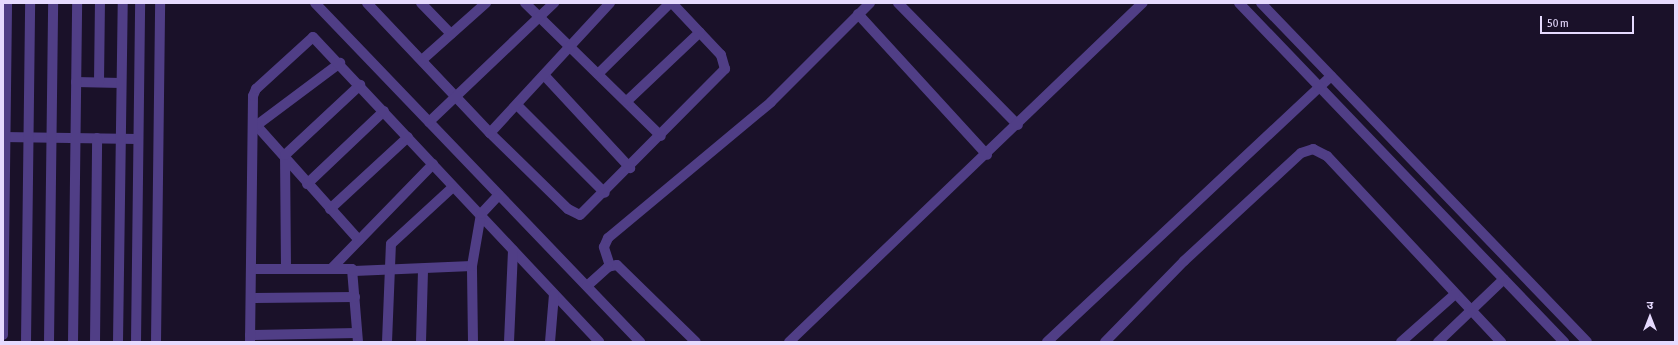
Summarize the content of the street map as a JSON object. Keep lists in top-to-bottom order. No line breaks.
{"scale_bar":"50 m","north":"top"}
